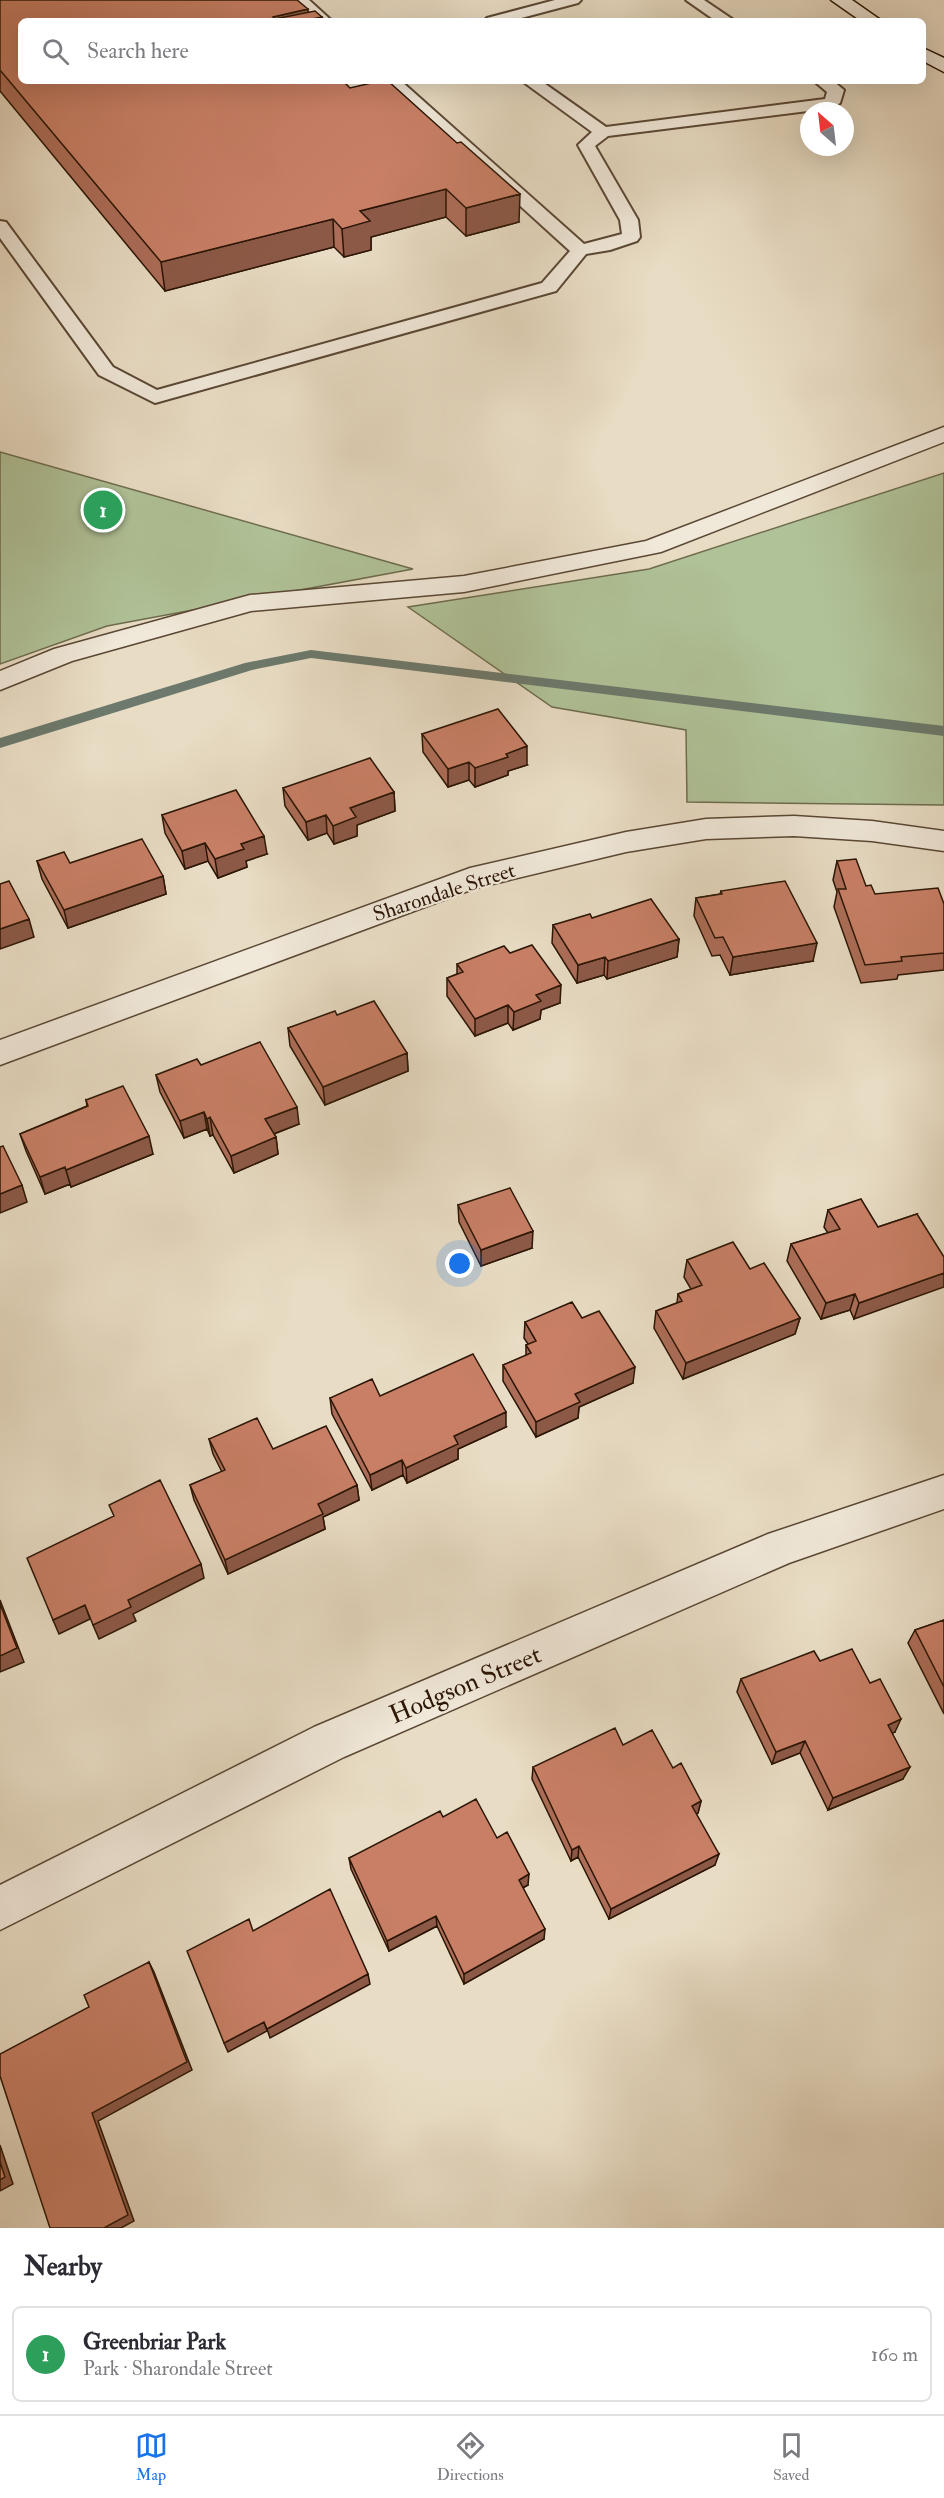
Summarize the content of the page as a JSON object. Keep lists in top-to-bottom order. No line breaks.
{"streets":{"street":["Sharondale Street","Hodgson Street"]},"north":"top left","page":{"search":"Search here","pins":"1","heading":"Nearby","list":[{"mark":"1","name":"Greenbriar Park","note":"Park · Sharondale Street","value":"160 m"}],"nav":["Map","Directions","Saved"]}}
